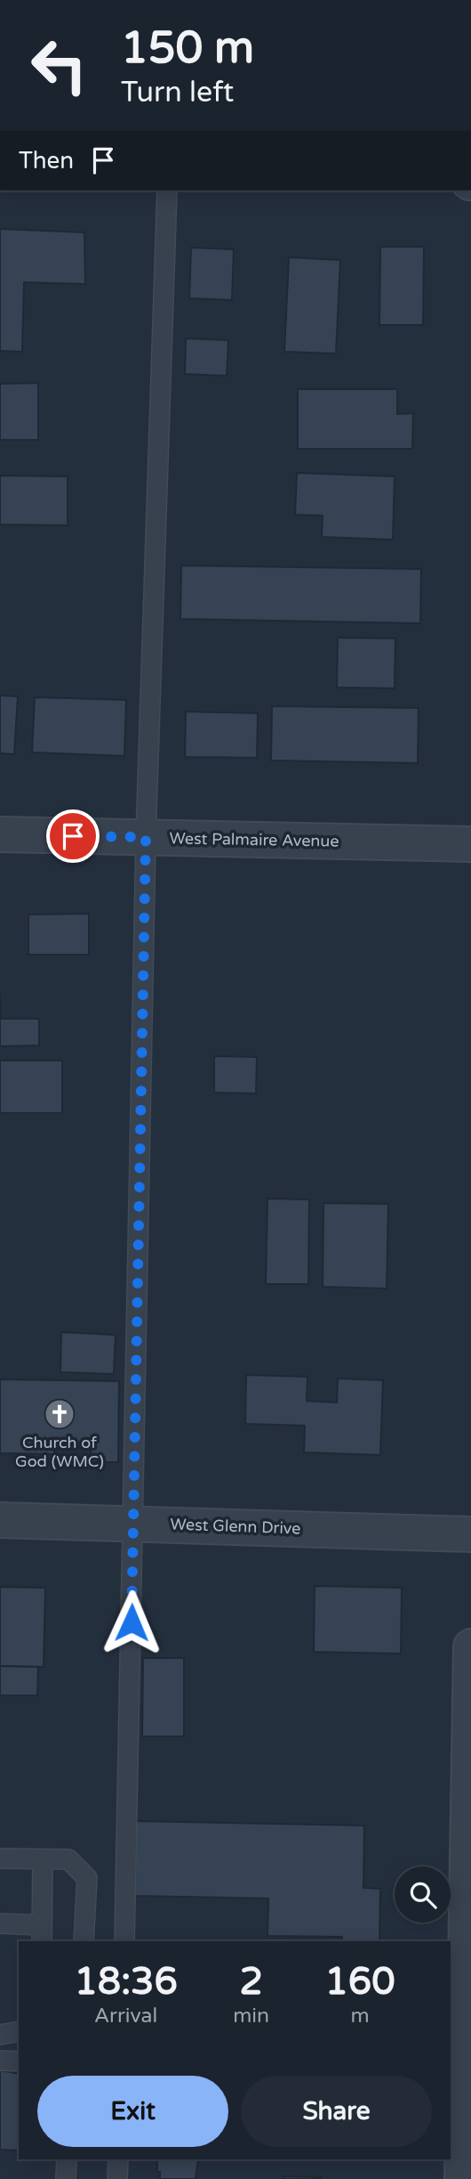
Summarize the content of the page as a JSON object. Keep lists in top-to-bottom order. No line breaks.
{"streets":{"street":["West Palmaire Avenue","West Glenn Drive"]},"places":{"church":["Church of God (WMC)"]},"page":{"turn":["150 m","Turn left"],"then":"Then","eta":["18:36","Arrival","2","min","160","m"],"buttons":["Exit","Share"]}}
